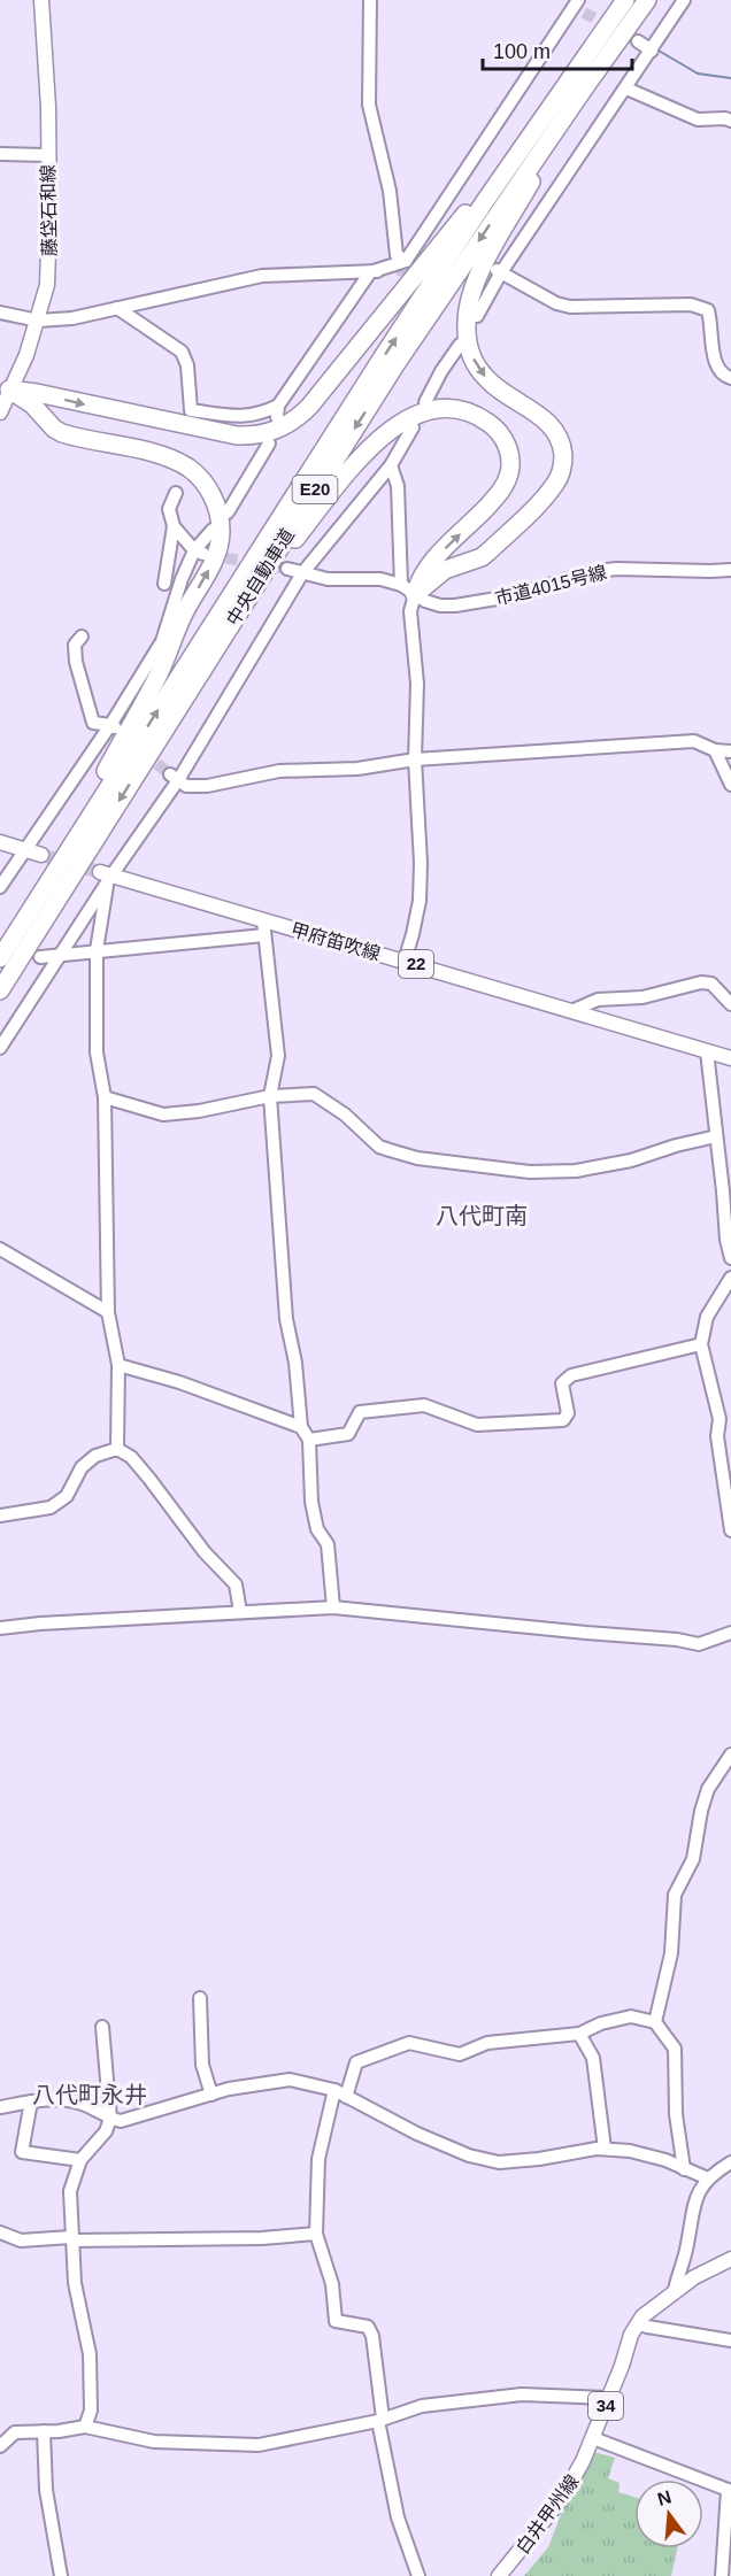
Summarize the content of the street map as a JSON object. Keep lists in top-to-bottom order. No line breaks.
{"streets":{"highway":["E20","中央自動車道"],"main road":["藤垈石和線","甲府笛吹線","22","34","白井甲州線"],"street":["市道4015号線"]},"districts":["八代町南","八代町永井"],"scale_bar":"100 m","north":"top"}
